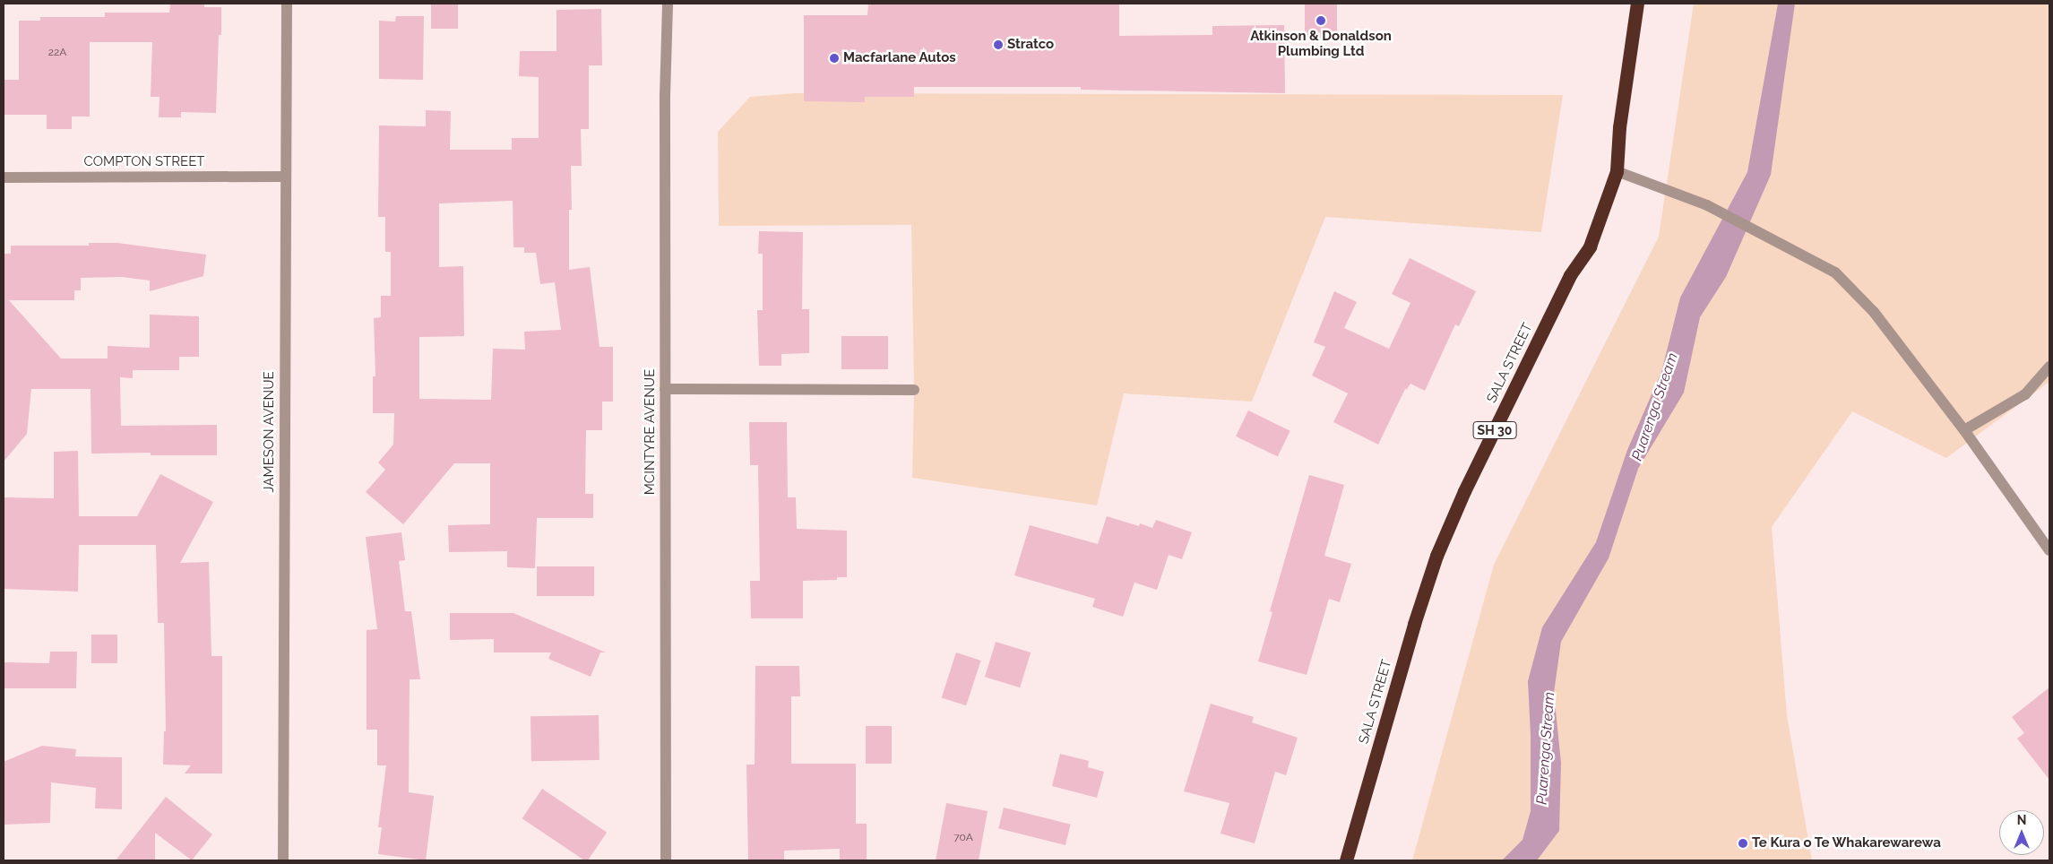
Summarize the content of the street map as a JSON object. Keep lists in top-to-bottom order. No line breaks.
{"streets":{"highway":["SALA STREET","SH 30"],"street":["COMPTON STREET","JAMESON AVENUE","MCINTYRE AVENUE"]},"crossings":[["COMPTON STREET","JAMESON AVENUE"]],"water":["Puarenga Stream"],"places":["Atkinson & Donaldson Plumbing Ltd","Stratco","Macfarlane Autos","Te Kura o Te Whakarewarewa"],"house_numbers":["22A","70A"],"north":"top"}
